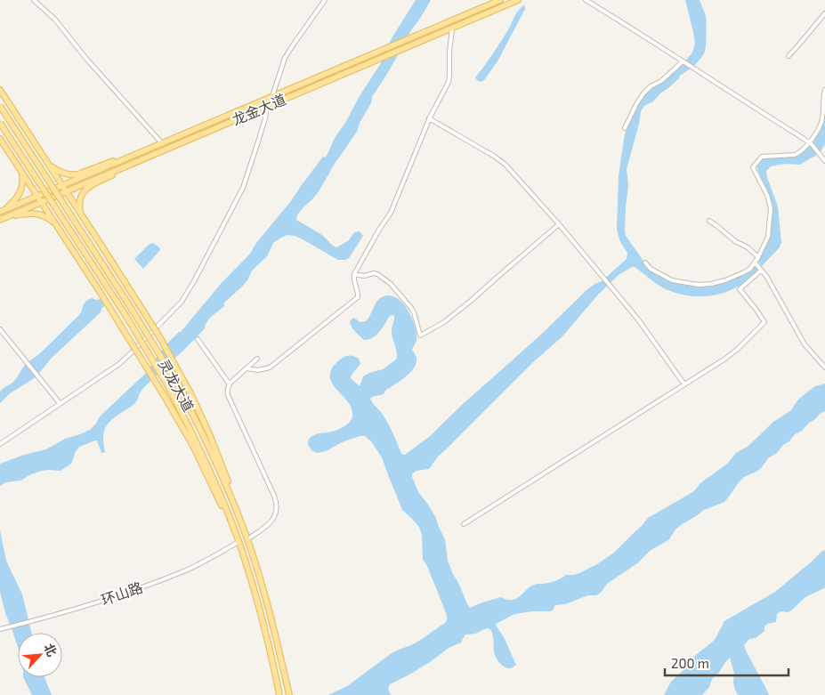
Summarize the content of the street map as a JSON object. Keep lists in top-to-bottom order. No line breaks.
{"streets":{"main road":["龙金大道","灵龙大道"],"street":["环山路"]},"crossings":[["灵龙大道","环山路"]],"scale_bar":"200 m","north":"top right"}
